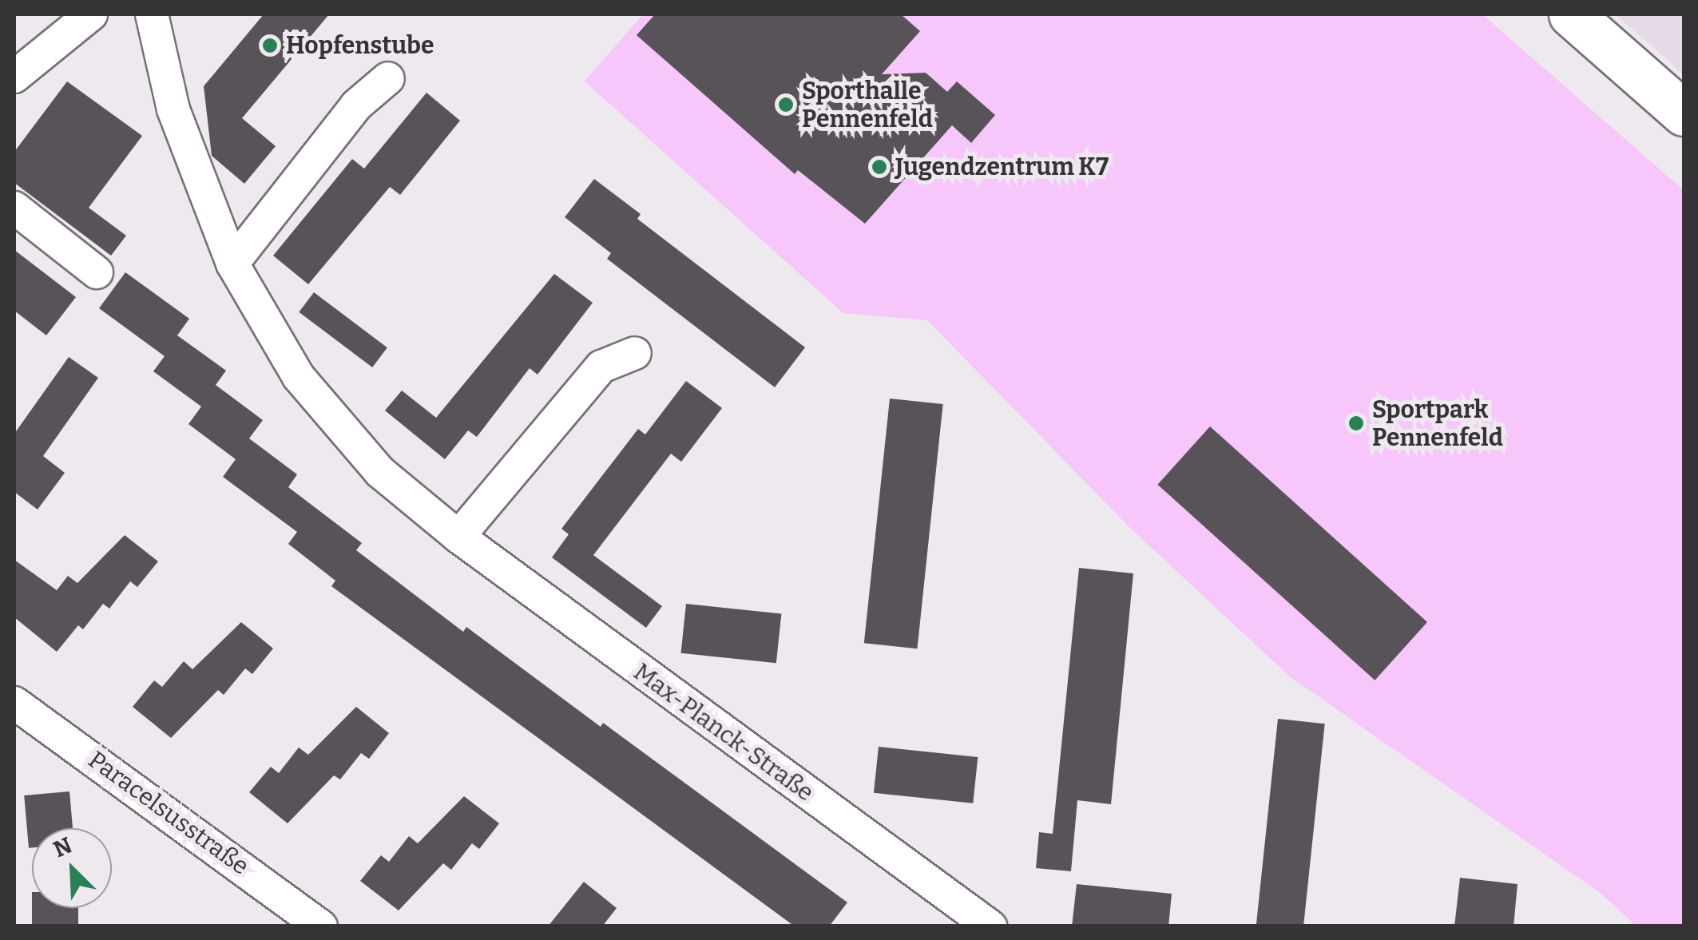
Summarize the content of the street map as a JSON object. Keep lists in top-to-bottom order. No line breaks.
{"streets":{"street":["Max-Planck-Straße","Paracelsusstraße"]},"places":["Hopfenstube","Sporthalle Pennenfeld","Jugendzentrum K7","Sportpark Pennenfeld"],"north":"top left"}
